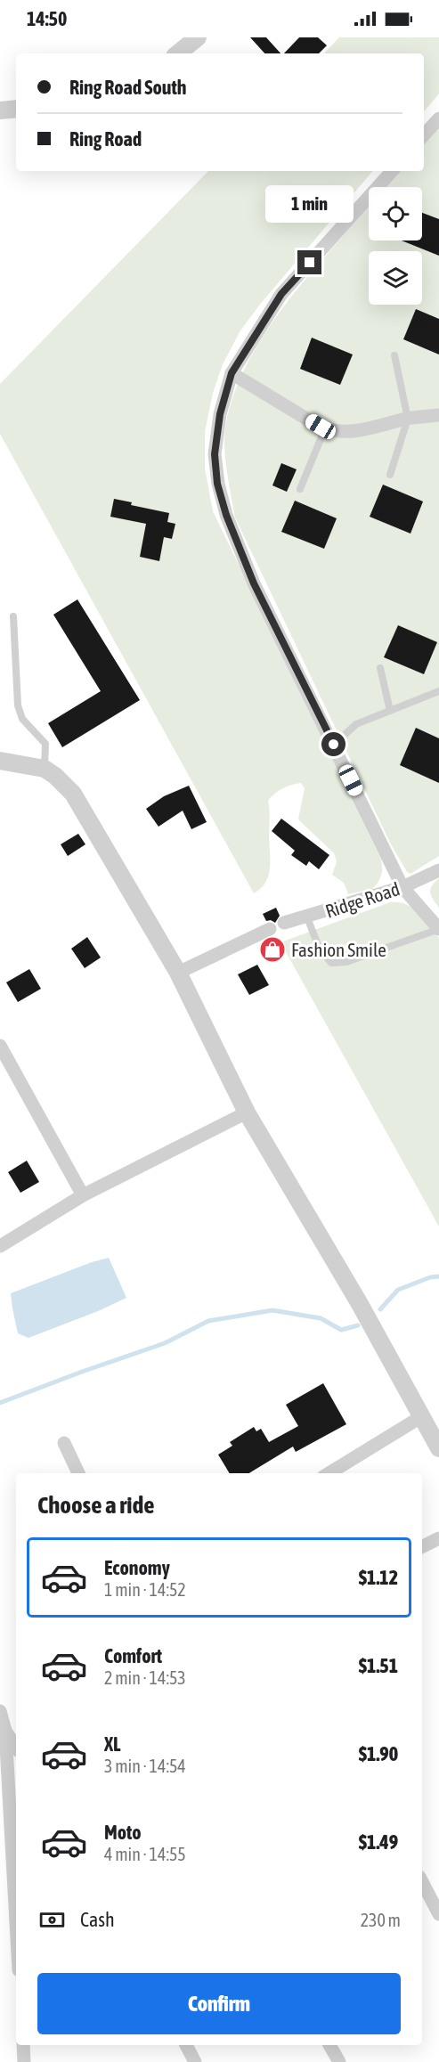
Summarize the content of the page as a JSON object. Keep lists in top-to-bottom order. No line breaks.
{"streets":{"street":["Ridge Road"]},"places":{"shop":["Fashion Smile"]},"page":{"status":"14:50","banner":["Ring Road South","Ring Road"],"bubble":"1 min","heading":"Choose a ride","list":[{"name":"Economy","note":"1 min · 14:52","value":"$1.12"},{"name":"Comfort","note":"2 min · 14:53","value":"$1.51"},{"name":"XL","note":"3 min · 14:54","value":"$1.90"},{"name":"Moto","note":"4 min · 14:55","value":"$1.49"}],"pay":["Cash","230 m"],"buttons":"Confirm"}}
